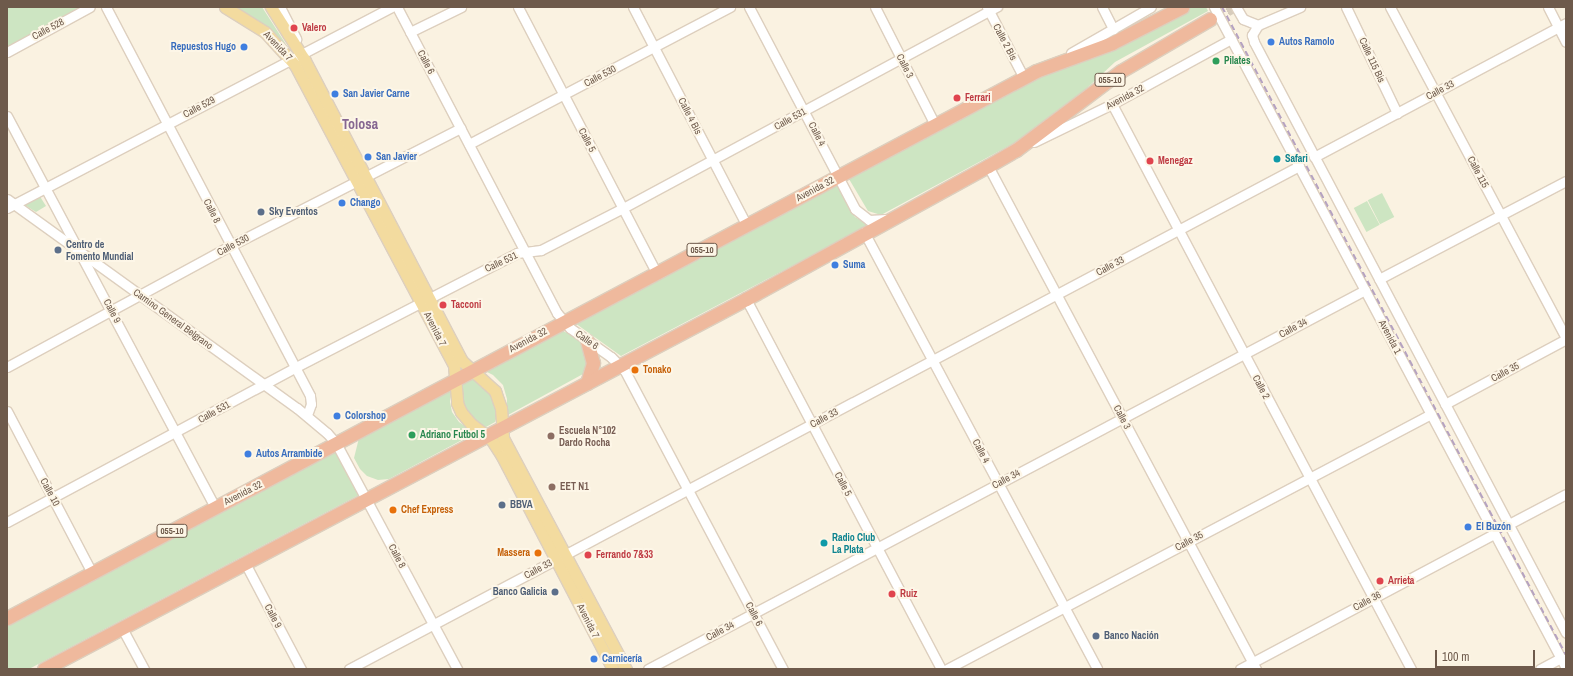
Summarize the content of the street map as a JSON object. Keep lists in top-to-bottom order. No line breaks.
{"streets":{"highway":["055-10","Avenida 32"],"main road":["Avenida 7"],"street":["Calle 528","Calle 2 Bis","Calle 115 Bis","Calle 6","Calle 3","Calle 530","Calle 33","Calle 529","Calle 4 Bis","Calle 531","Calle 4","Calle 5","Calle 115","Calle 8","Calle 9","Camino General Belgrano","Calle 34","Avenida 1","Calle 35","Calle 2","Calle 10","Calle 36"]},"crossings":[["Calle 2 Bis","Avenida 32"],["Calle 2 Bis","Calle 531"],["Avenida 7","Calle 530"],["Avenida 7","Calle 33"],["Avenida 7","Avenida 32"],["Avenida 7","Calle 529"],["Avenida 7","Calle 531"],["Calle 115 Bis","Calle 33"],["Calle 6","Calle 530"],["Calle 6","Calle 33"],["Calle 6","Avenida 32"],["Calle 6","Calle 531"],["Calle 6","Calle 34"],["Calle 3","Calle 33"],["Calle 3","Avenida 32"],["Calle 3","Calle 531"],["Calle 3","Calle 34"],["Calle 3","Calle 35"],["Calle 3","Calle 36"],["Calle 530","Calle 4 Bis"],["Calle 530","Calle 5"],["Calle 530","Calle 8"],["Calle 530","Calle 9"],["Calle 530","Camino General Belgrano"],["Calle 33","Calle 4"],["Calle 33","Calle 5"],["Calle 33","Calle 115"],["Calle 33","Calle 8"],["Calle 33","Avenida 1"],["Calle 33","Calle 2"],["Avenida 32","Calle 4 Bis"],["Avenida 32","Calle 4"],["Avenida 32","Calle 5"],["Avenida 32","Calle 8"],["Avenida 32","Calle 9"],["Avenida 32","Camino General Belgrano"],["Avenida 32","Avenida 1"],["Avenida 32","Calle 2"],["Avenida 32","Calle 10"],["Calle 529","Calle 8"],["Calle 529","Calle 9"],["Calle 529","Camino General Belgrano"],["Calle 4 Bis","Calle 531"],["Calle 531","Calle 4"],["Calle 531","Calle 5"],["Calle 531","Calle 8"],["Calle 531","Calle 9"],["Calle 531","Camino General Belgrano"],["Calle 531","Calle 10"],["Calle 4","Calle 34"],["Calle 4","Calle 35"],["Calle 5","Calle 34"],["Calle 115","Calle 35"],["Calle 8","Camino General Belgrano"],["Calle 9","Camino General Belgrano"],["Calle 34","Avenida 1"],["Calle 34","Calle 2"],["Avenida 1","Calle 35"],["Avenida 1","Calle 36"],["Calle 35","Calle 2"],["Calle 2","Calle 36"]],"districts":["Tolosa"],"places":["Valero","Autos Ramolo","Repuestos Hugo","Pilates","San Javier Carne","Ferrari","San Javier","Safari","Menegaz","Chango","Sky Eventos","Centro de Fomento Mundial","Suma","Tacconi","Tonako","Colorshop","Adriano Futbol 5","Escuela N°102 Dardo Rocha","Autos Arrambide","EET N1","BBVA","Chef Express","El Buzón","Radio Club La Plata","Massera","Ferrando 7&33","Arrieta","Banco Galicia","Ruiz","Banco Nación","Carnicería"],"scale_bar":"100 m"}
